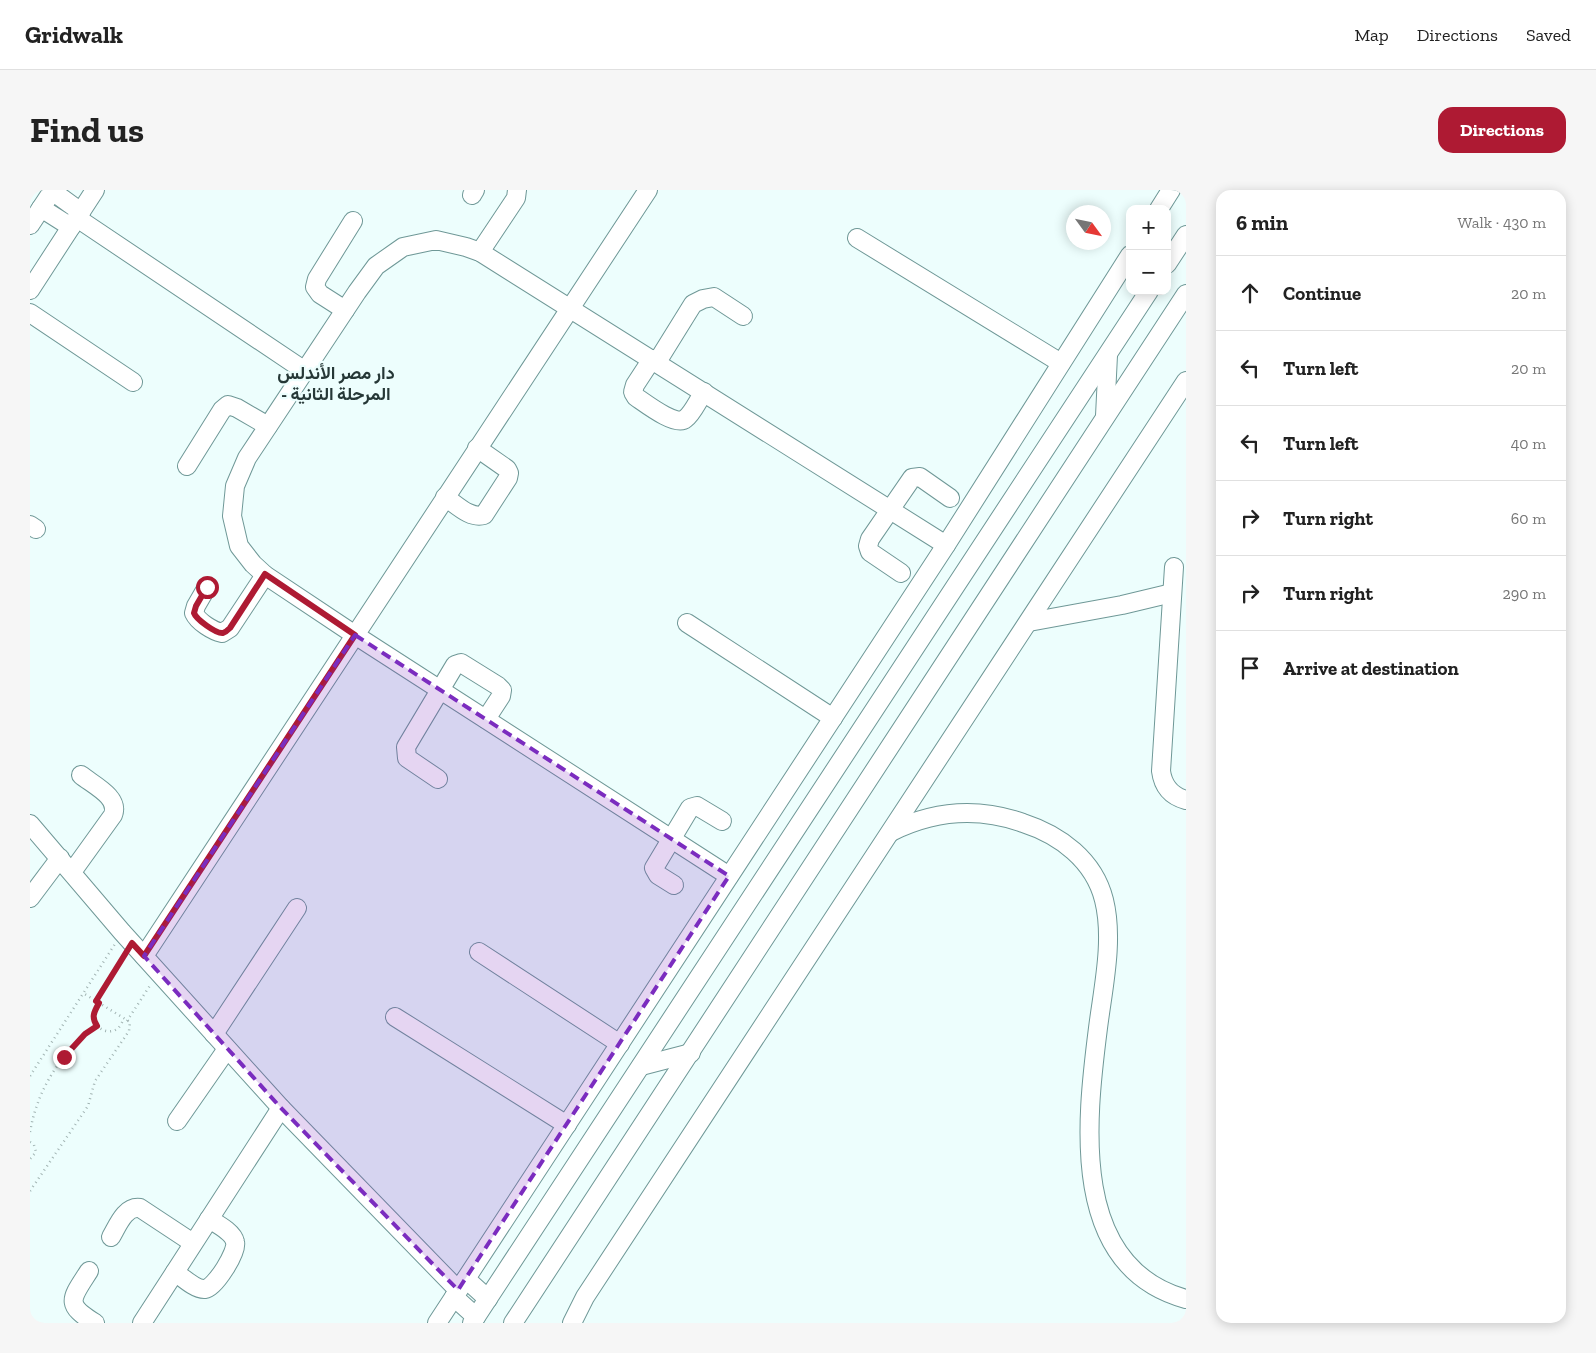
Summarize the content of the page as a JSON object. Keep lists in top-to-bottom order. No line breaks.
{"districts":["دار مصر الأندلس - المرحلة الثانية"],"north":"bottom right","page":{"header":"Gridwalk","nav":["Map","Directions","Saved"],"buttons":"Directions","title":"Find us","heading":["6 min","Walk · 430 m"],"map_buttons":["+","−"],"list":[["Continue","20 m"],["Turn left","20 m"],["Turn left","40 m"],["Turn right","60 m"],["Turn right","290 m"],"Arrive at destination"]}}
